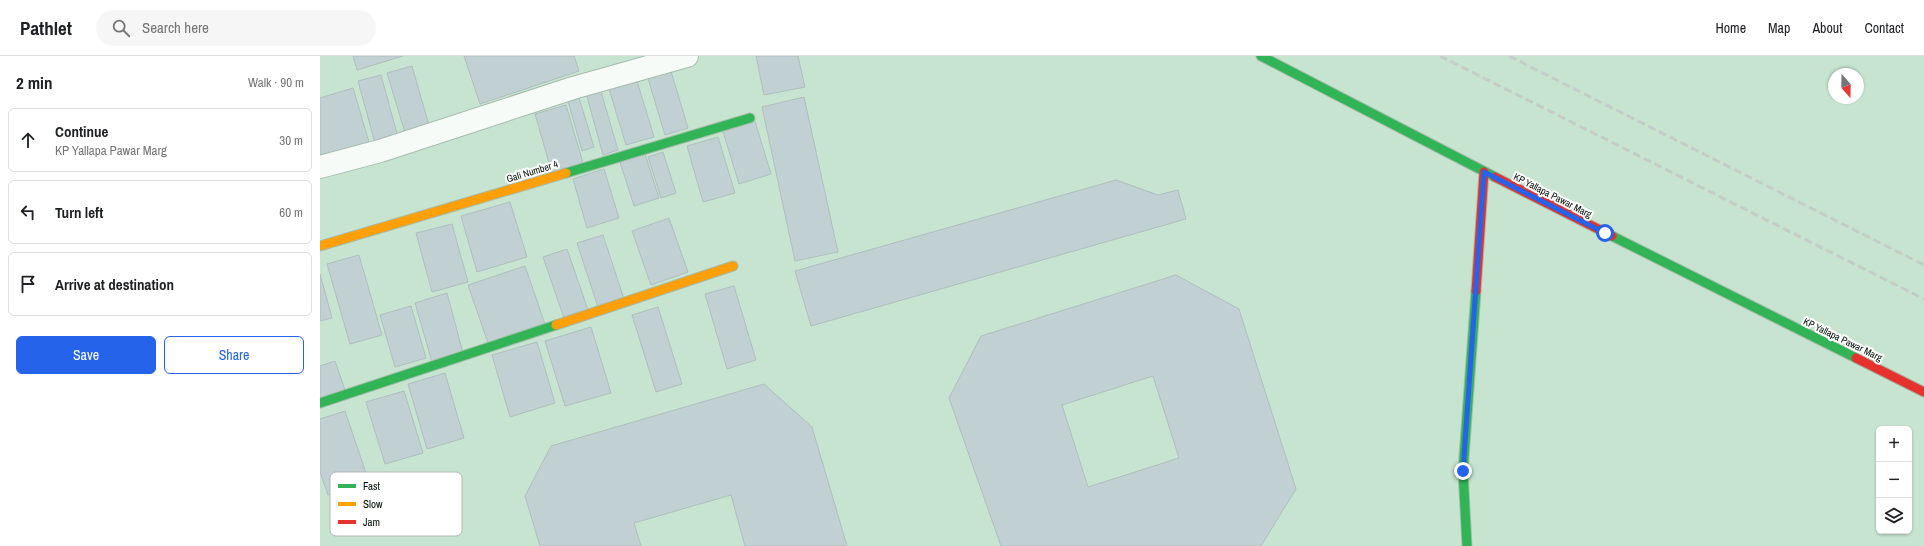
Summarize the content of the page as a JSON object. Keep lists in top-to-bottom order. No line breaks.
{"streets":{"street":["Gali Number 4","KP Yallapa Pawar Marg"]},"legend":["Fast","Slow","Jam"],"north":"bottom","page":{"header":"Pathlet","search":"Search here","nav":["Home","Map","About","Contact"],"heading":["2 min","Walk · 90 m"],"list":[["Continue","KP Yallapa Pawar Marg","30 m"],["Turn left","60 m"],"Arrive at destination"],"buttons":["Save","Share"],"map_buttons":["+","−"]}}
